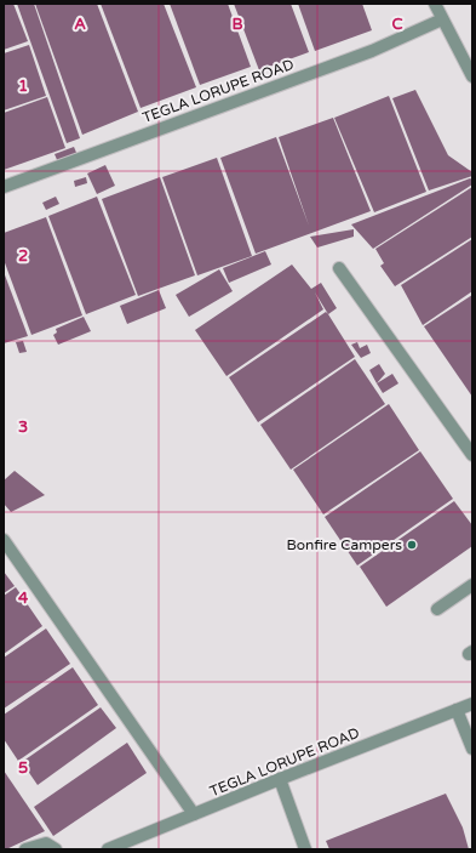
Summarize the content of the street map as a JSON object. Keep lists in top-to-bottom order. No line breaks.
{"streets":{"street":["TEGLA LORUPE ROAD"]},"places":["Bonfire Campers"],"grid":{"columns":["A","B","C"],"rows":["1","2","3","4","5"]}}
